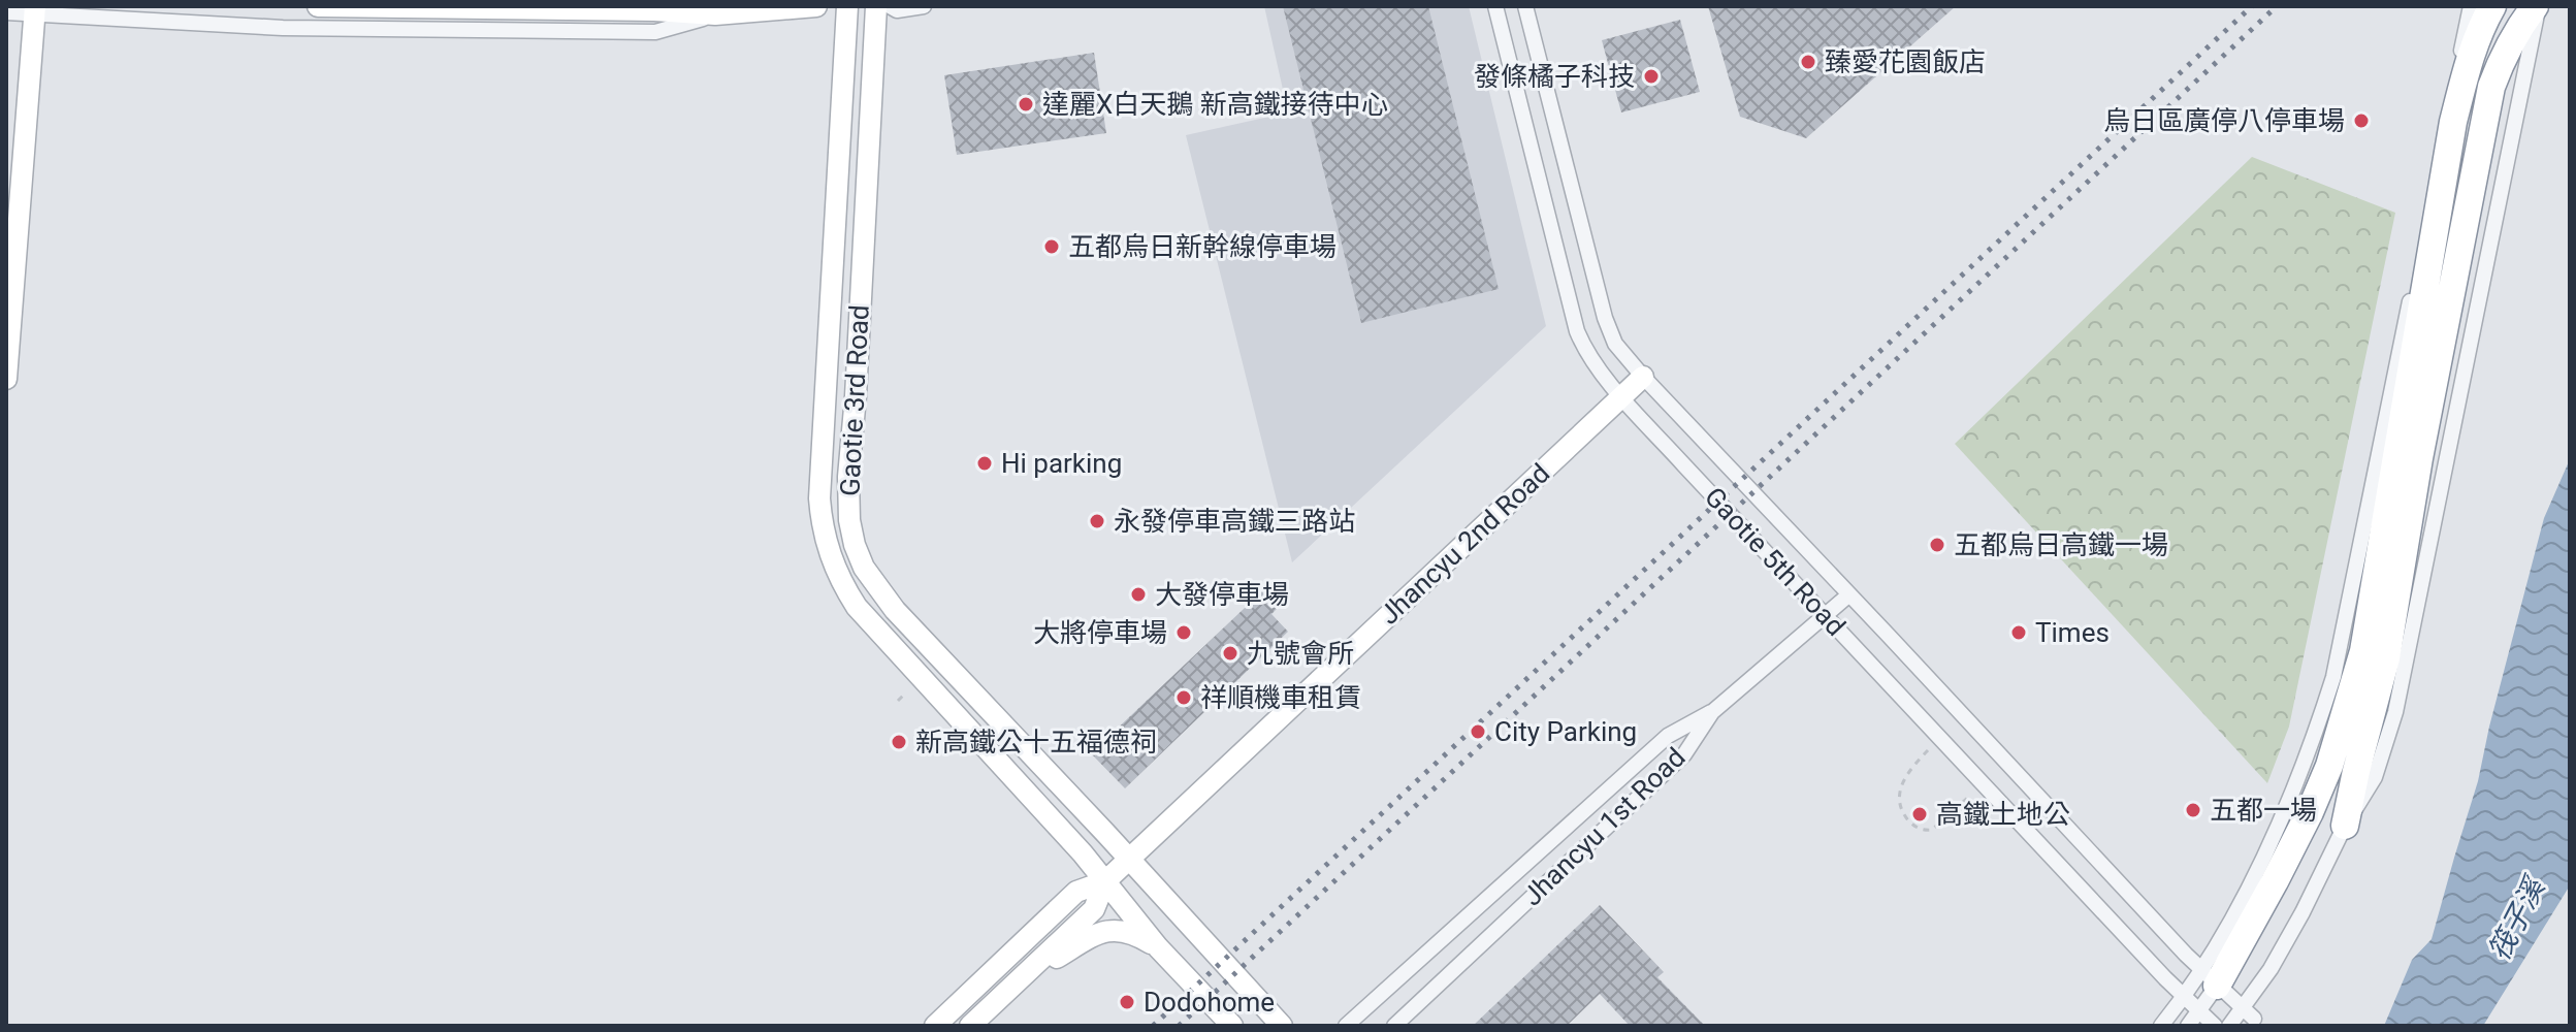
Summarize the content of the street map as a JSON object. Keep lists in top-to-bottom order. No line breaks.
{"streets":{"street":["Gaotie 3rd Road","Jhancyu 2nd Road","Gaotie 5th Road","Jhancyu 1st Road"]},"crossings":[["Gaotie 3rd Road","Jhancyu 2nd Road"],["Jhancyu 2nd Road","Gaotie 5th Road"],["Gaotie 5th Road","Jhancyu 1st Road"]],"water":["筏子溪"],"places":["臻愛花園飯店","發條橘子科技","達麗X白天鵝 新高鐵接待中心","烏日區廣停八停車場","五都烏日新幹線停車場","Hi parking","永發停車高鐵三路站","五都烏日高鐵一場","大發停車場","大將停車場","Times","九號會所","祥順機車租賃","City Parking","新高鐵公十五福德祠","五都一場","高鐵土地公","Dodohome"]}
